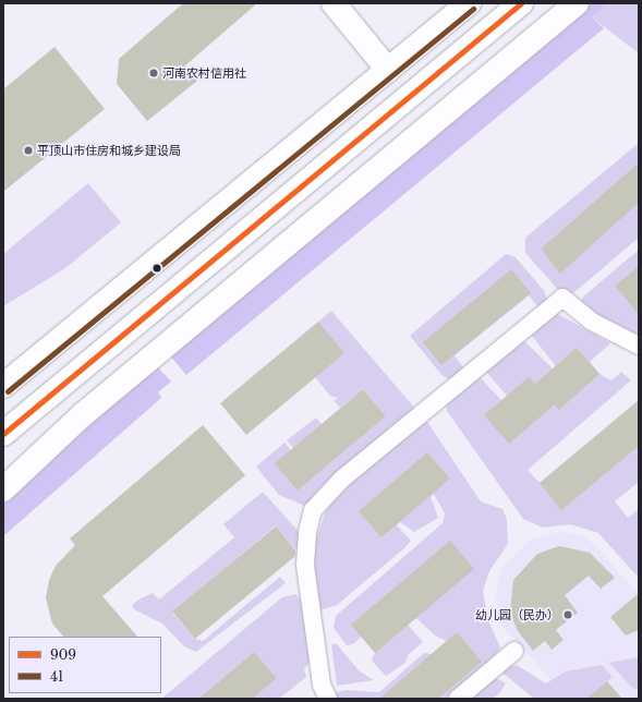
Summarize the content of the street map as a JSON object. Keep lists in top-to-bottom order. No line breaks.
{"places":["河南农村信用社","平顶山市住房和城乡建设局","幼儿园（民办）"],"lines":["transit line 909","transit line 41"],"legend":["909","41"]}
